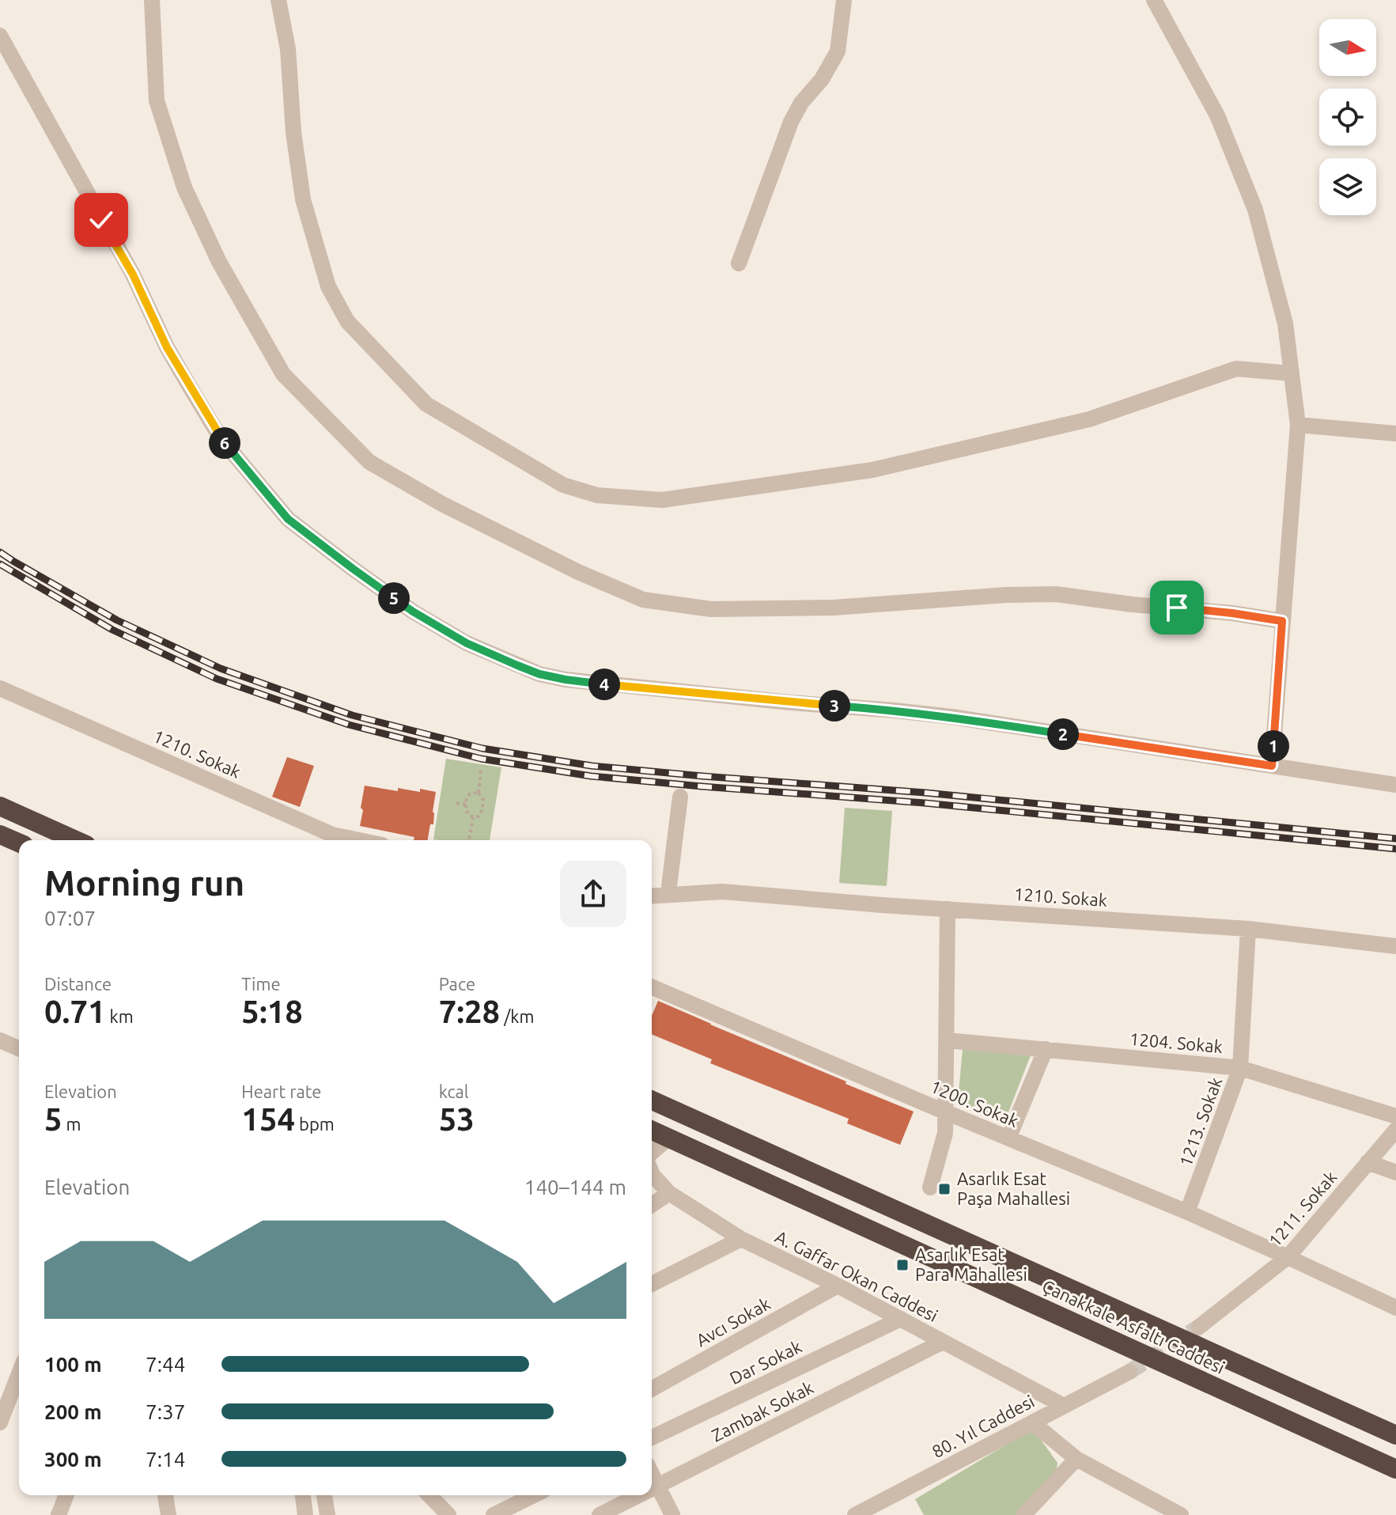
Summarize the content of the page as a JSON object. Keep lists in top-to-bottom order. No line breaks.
{"streets":{"highway":["Çanakkale Asfaltı Caddesi"],"street":["1210. Sokak","1204. Sokak","1200. Sokak","1213. Sokak","1211. Sokak","A. Gaffar Okan Caddesi","Avcı Sokak","Dar Sokak","Zambak Sokak","80. Yıl Caddesi"]},"crossings":[["1210. Sokak","1213. Sokak"],["1204. Sokak","1213. Sokak"],["1200. Sokak","1213. Sokak"],["1200. Sokak","1211. Sokak"],["A. Gaffar Okan Caddesi","Avcı Sokak"],["A. Gaffar Okan Caddesi","Çanakkale Asfaltı Caddesi"],["A. Gaffar Okan Caddesi","Dar Sokak"],["A. Gaffar Okan Caddesi","Zambak Sokak"],["A. Gaffar Okan Caddesi","80. Yıl Caddesi"]],"places":{"transit":["Asarlık Esat Paşa Mahallesi","Asarlık Esat Para Mahallesi"]},"north":"right","page":{"pins":["6","5","4","3","2","1"],"heading":["Morning run","07:07"],"stats":[["Distance","0.71 km"],["Time","5:18"],["Pace","7:28 /km"],["Elevation","5 m"],["Heart rate","154 bpm"],["kcal","53"]],"chart":["Elevation","140–144 m"],"list":[{"name":"100 m","note":"7:44"},{"name":"200 m","note":"7:37"},{"name":"300 m","note":"7:14"}]}}
